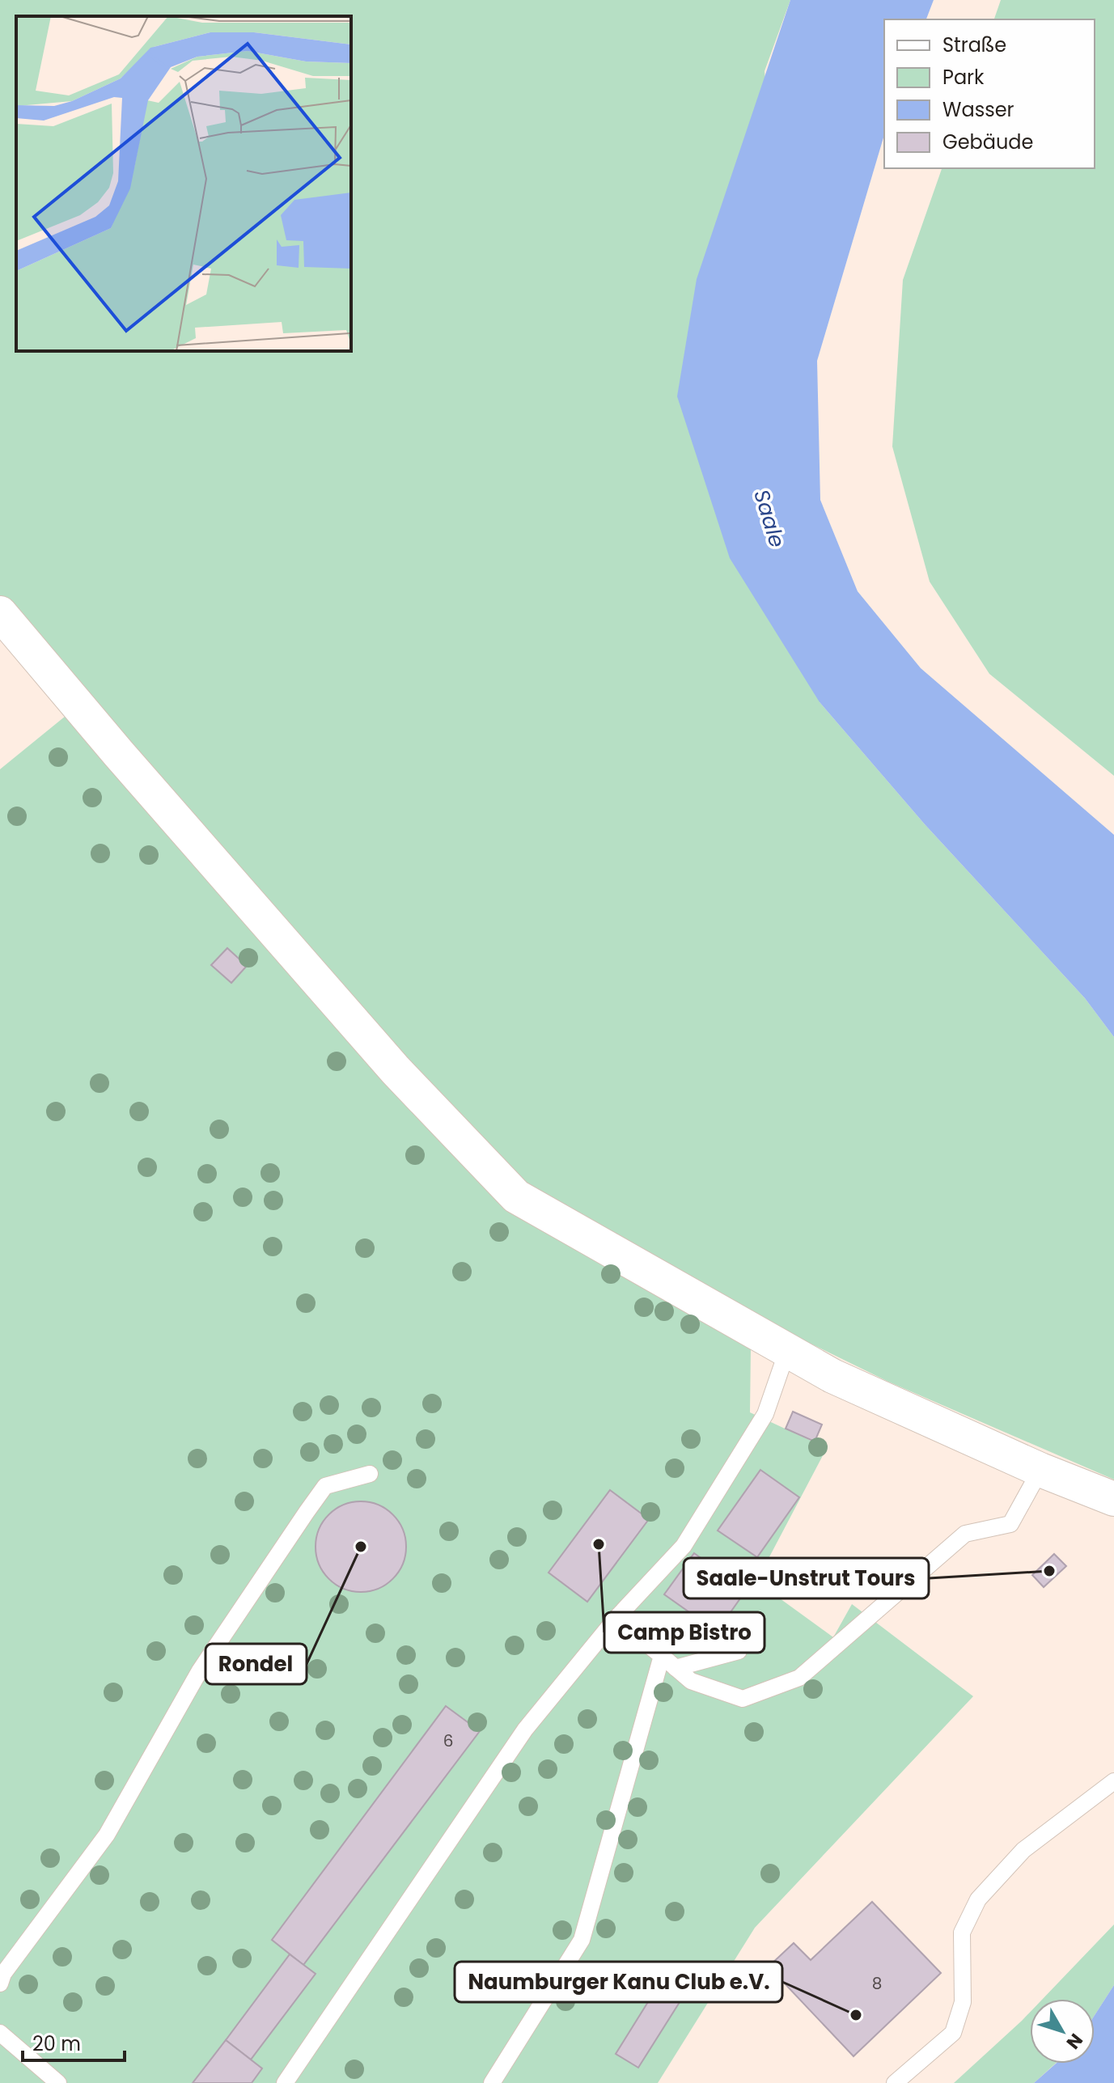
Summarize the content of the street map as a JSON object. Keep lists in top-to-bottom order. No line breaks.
{"water":["Saale"],"places":["Camp Bistro","Rondel","Saale-Unstrut Tours","Naumburger Kanu Club e.V."],"house_numbers":["6","8"],"legend":["Straße","Park","Wasser","Gebäude"],"scale_bar":"20 m","north":"bottom right"}
